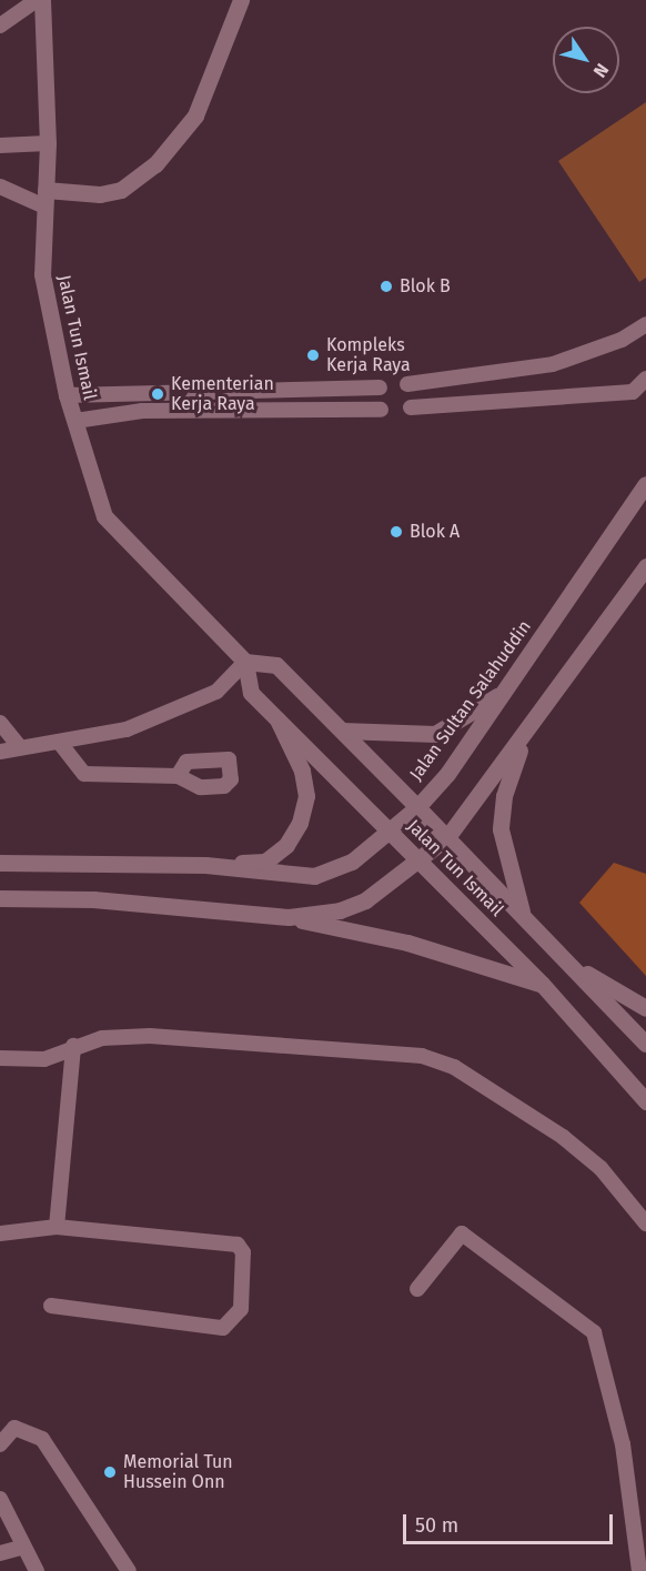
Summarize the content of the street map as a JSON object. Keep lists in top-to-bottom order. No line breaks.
{"streets":{"street":["Jalan Tun Ismail","Jalan Sultan Salahuddin"]},"crossings":[["Jalan Tun Ismail","Jalan Sultan Salahuddin"]],"places":["Blok B","Kompleks Kerja Raya","Kementerian Kerja Raya","Blok A","Memorial Tun Hussein Onn"],"scale_bar":"50 m","north":"bottom right"}
